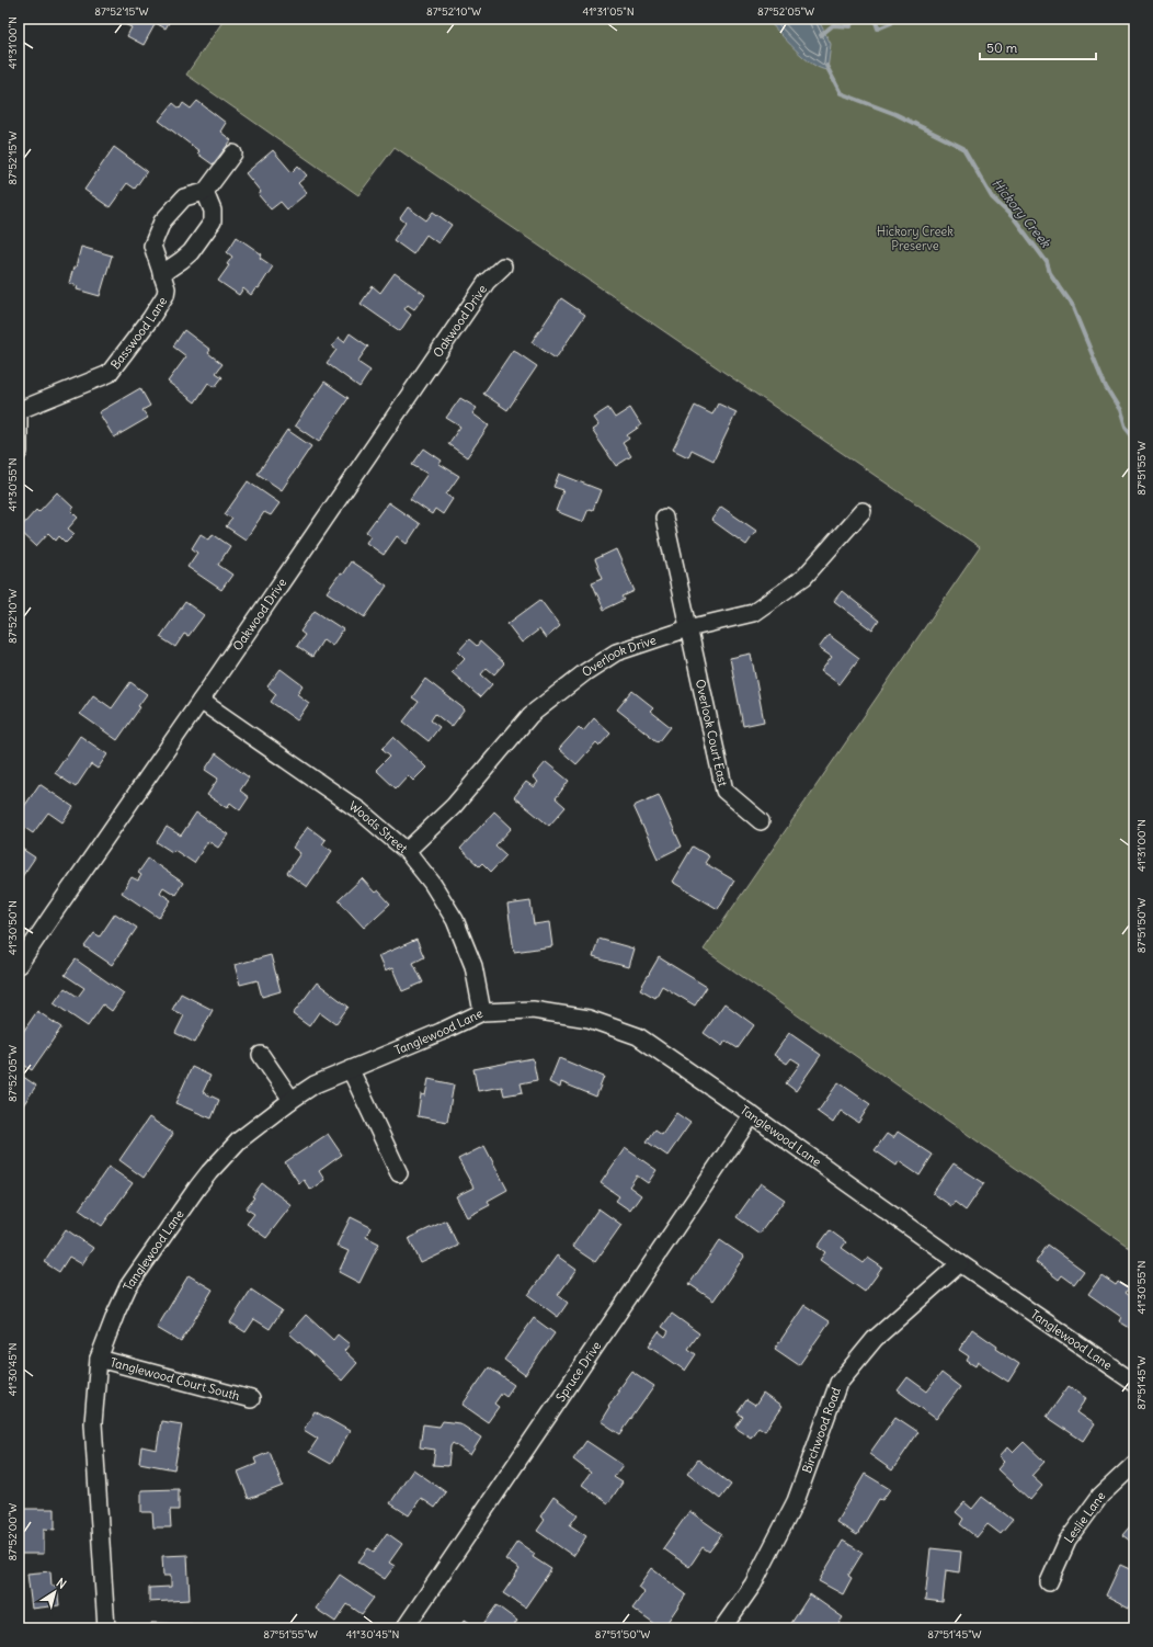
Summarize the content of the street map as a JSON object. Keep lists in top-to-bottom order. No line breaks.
{"streets":{"street":["Oakwood Drive","Basswood Lane","Overlook Drive","Overlook Court East","Woods Street","Tanglewood Lane","Spruce Drive","Tanglewood Court South","Birchwood Road","Leslie Lane"]},"crossings":[["Oakwood Drive","Woods Street"],["Overlook Drive","Overlook Court East"],["Overlook Drive","Woods Street"],["Woods Street","Tanglewood Lane"],["Tanglewood Lane","Spruce Drive"],["Tanglewood Lane","Tanglewood Court South"],["Tanglewood Lane","Birchwood Road"]],"water":["Hickory Creek"],"parks":["Hickory Creek Preserve"],"scale_bar":"50 m","north":"top right","coordinates":["87°52'15\"W","87°52'10\"W","41°31'05\"N","87°52'05\"W","41°31'00\"N","87°51'55\"W","41°30'55\"N","87°51'50\"W","41°30'50\"N","41°30'45\"N","87°51'45\"W","87°52'00\"W"]}
